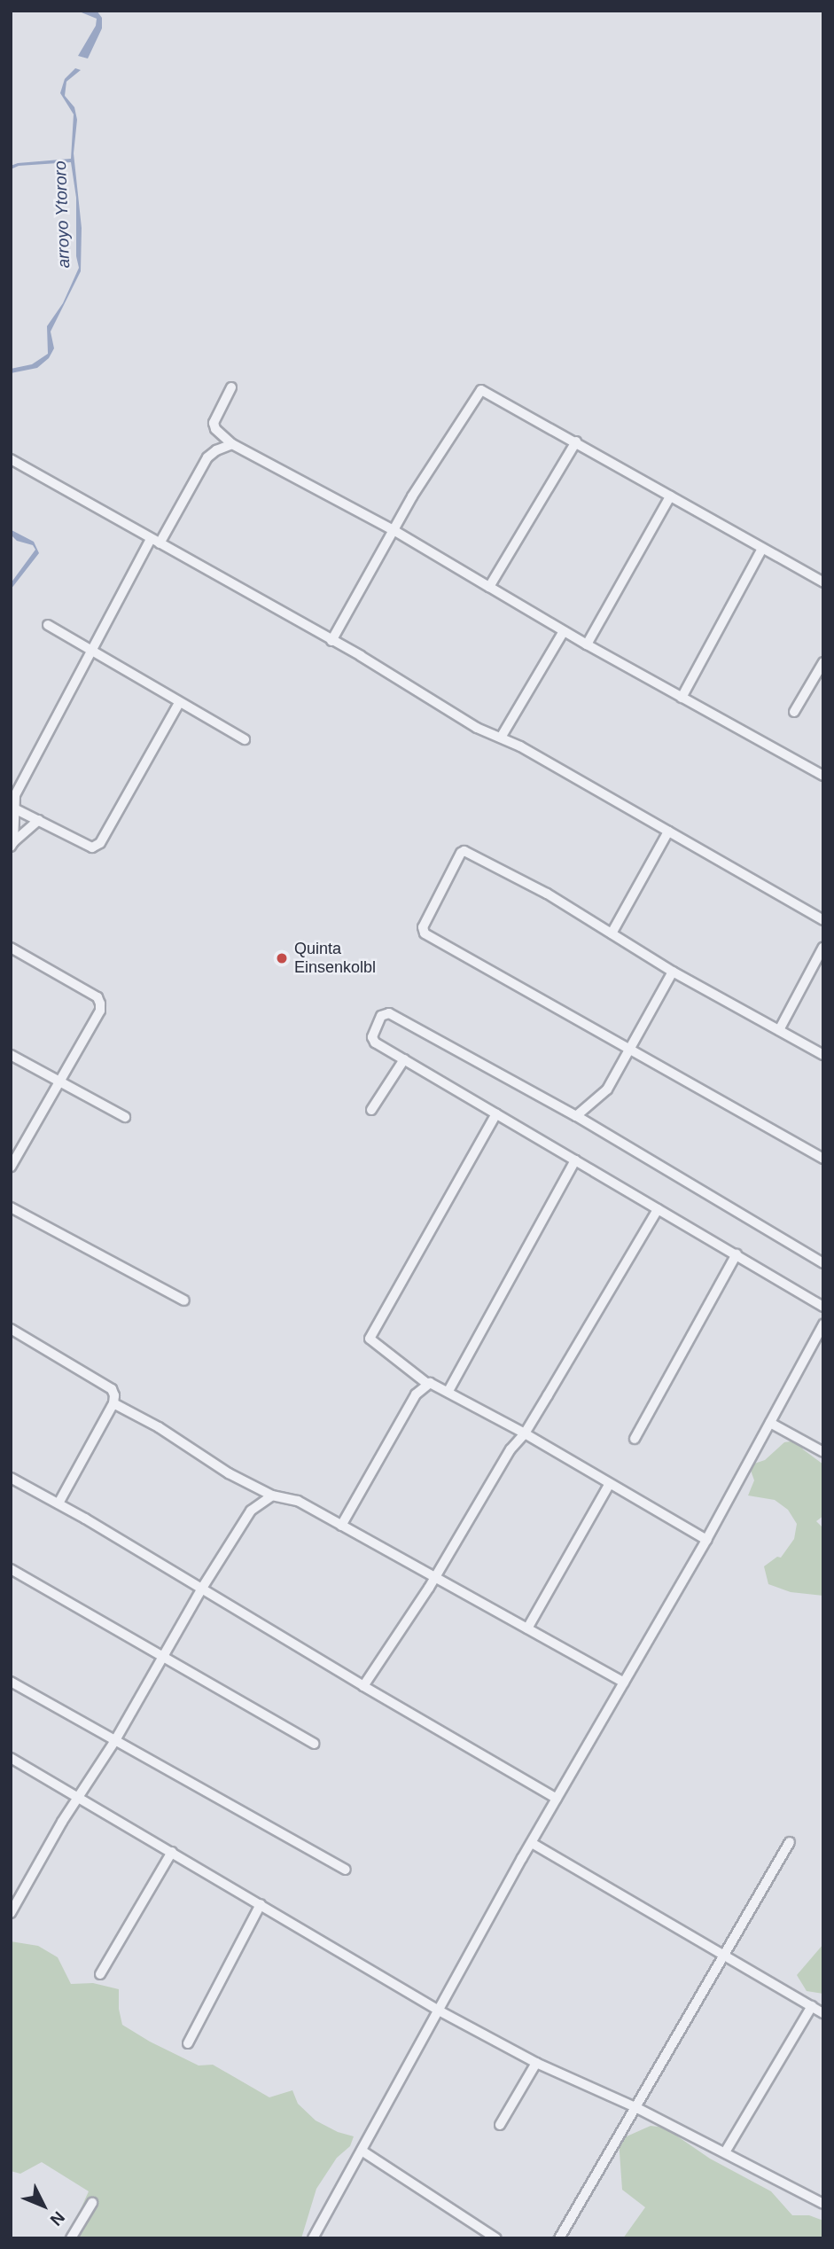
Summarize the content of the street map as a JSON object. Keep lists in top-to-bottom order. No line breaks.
{"water":["arroyo Ytororo"],"places":["Quinta Einsenkolbl"],"north":"bottom right"}
